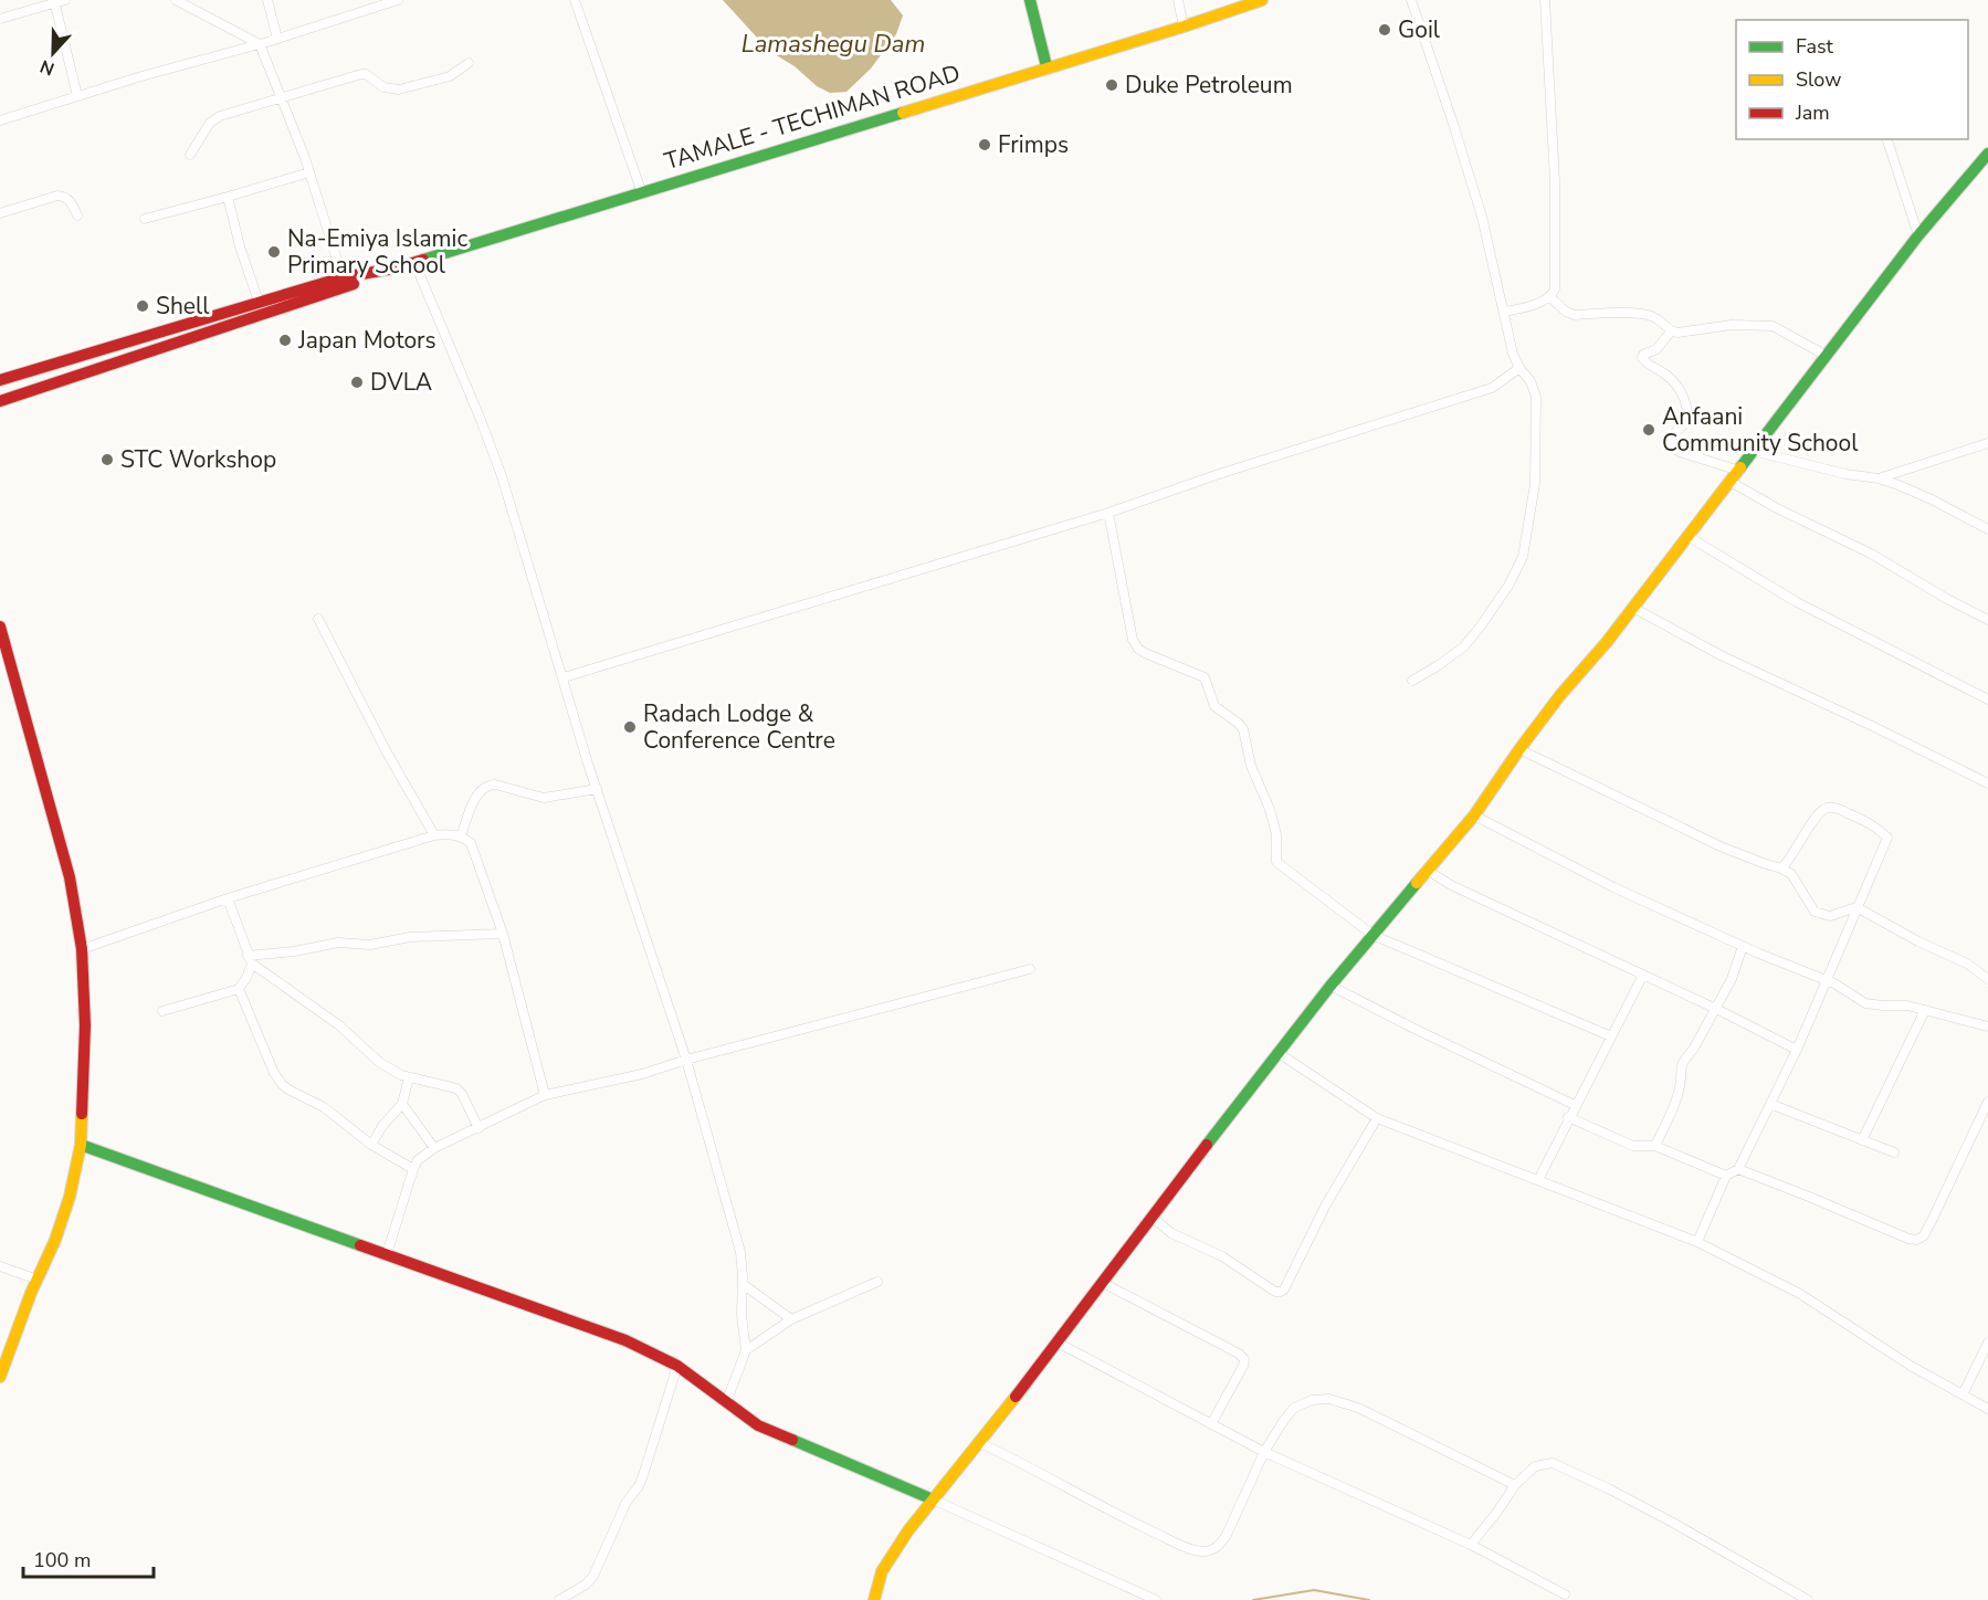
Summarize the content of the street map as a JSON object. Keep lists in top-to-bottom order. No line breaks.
{"streets":{"main road":["TAMALE - TECHIMAN ROAD"]},"water":["Lamashegu Dam"],"places":["Goil","Duke Petroleum","Frimps","Na-Emiya Islamic Primary School","Shell","Japan Motors","DVLA","Anfaani Community School","STC Workshop","Radach Lodge & Conference Centre"],"legend":["Fast","Slow","Jam"],"scale_bar":"100 m","north":"bottom"}
